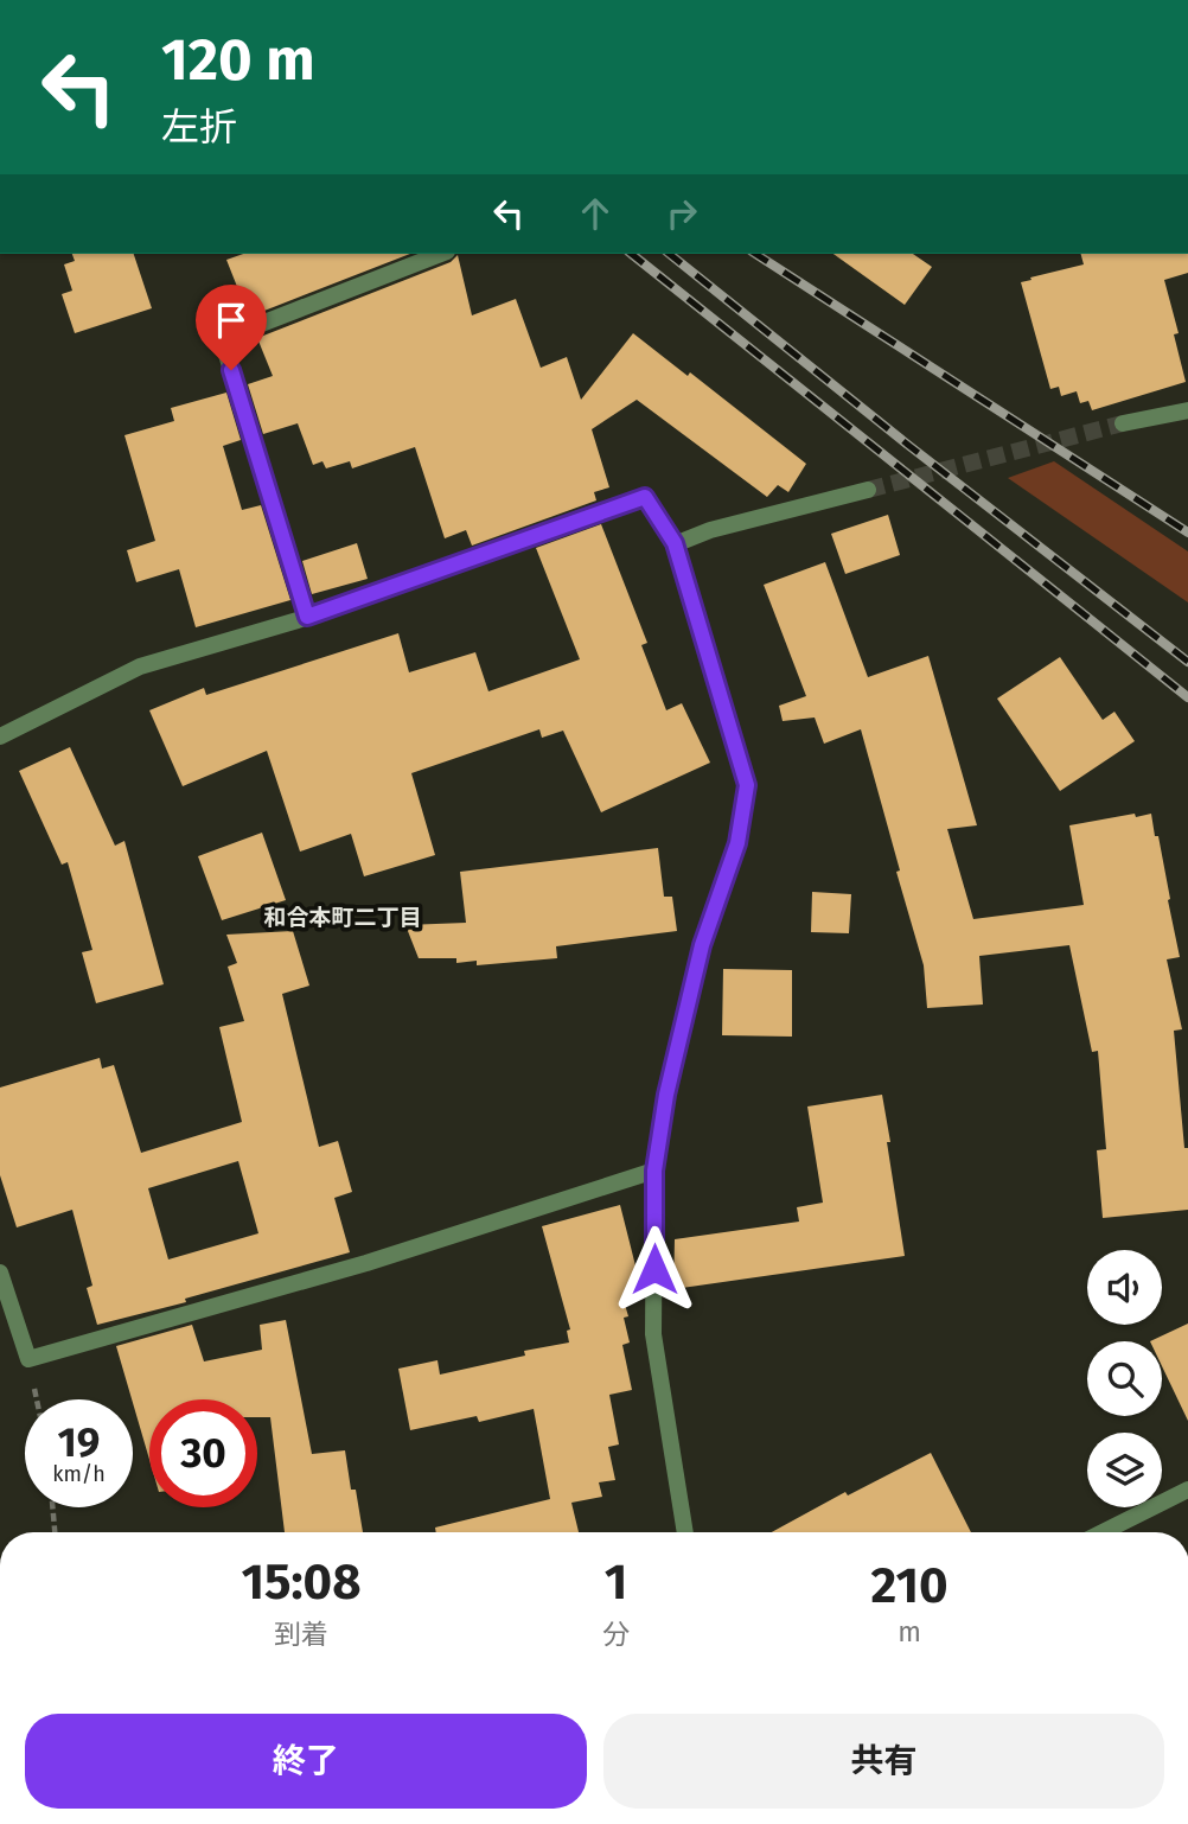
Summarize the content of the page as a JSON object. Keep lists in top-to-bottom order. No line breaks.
{"districts":["和合本町二丁目"],"page":{"turn":["120 m","左折"],"speed":"19 km/h","limit":"30","eta":["15:08","到着","1","分","210","m"],"buttons":["終了","共有"]}}
